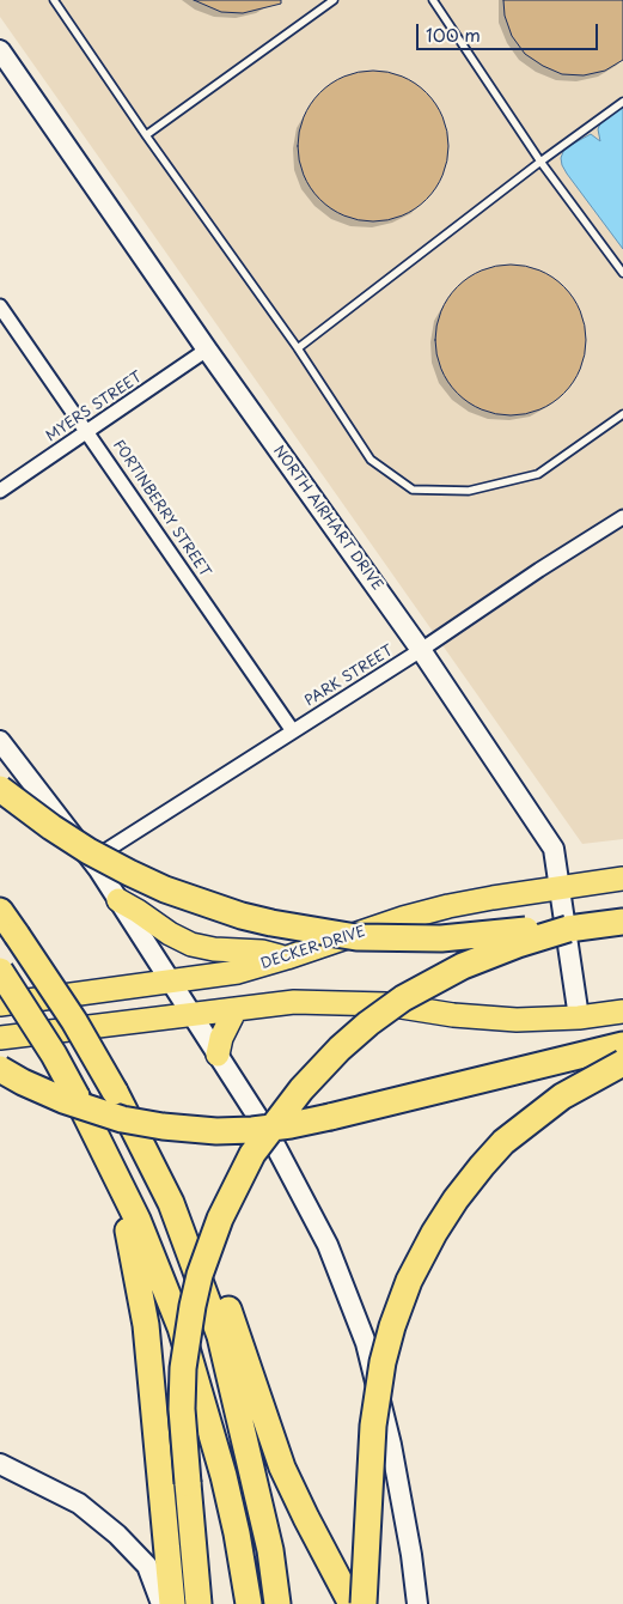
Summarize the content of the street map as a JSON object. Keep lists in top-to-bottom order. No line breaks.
{"streets":{"main road":["NORTH AIRHART DRIVE","DECKER DRIVE"],"street":["MYERS STREET","FORTINBERRY STREET","PARK STREET"]},"crossings":[["MYERS STREET","FORTINBERRY STREET"],["MYERS STREET","NORTH AIRHART DRIVE"],["FORTINBERRY STREET","PARK STREET"],["NORTH AIRHART DRIVE","PARK STREET"],["NORTH AIRHART DRIVE","DECKER DRIVE"]],"scale_bar":"100 m"}
